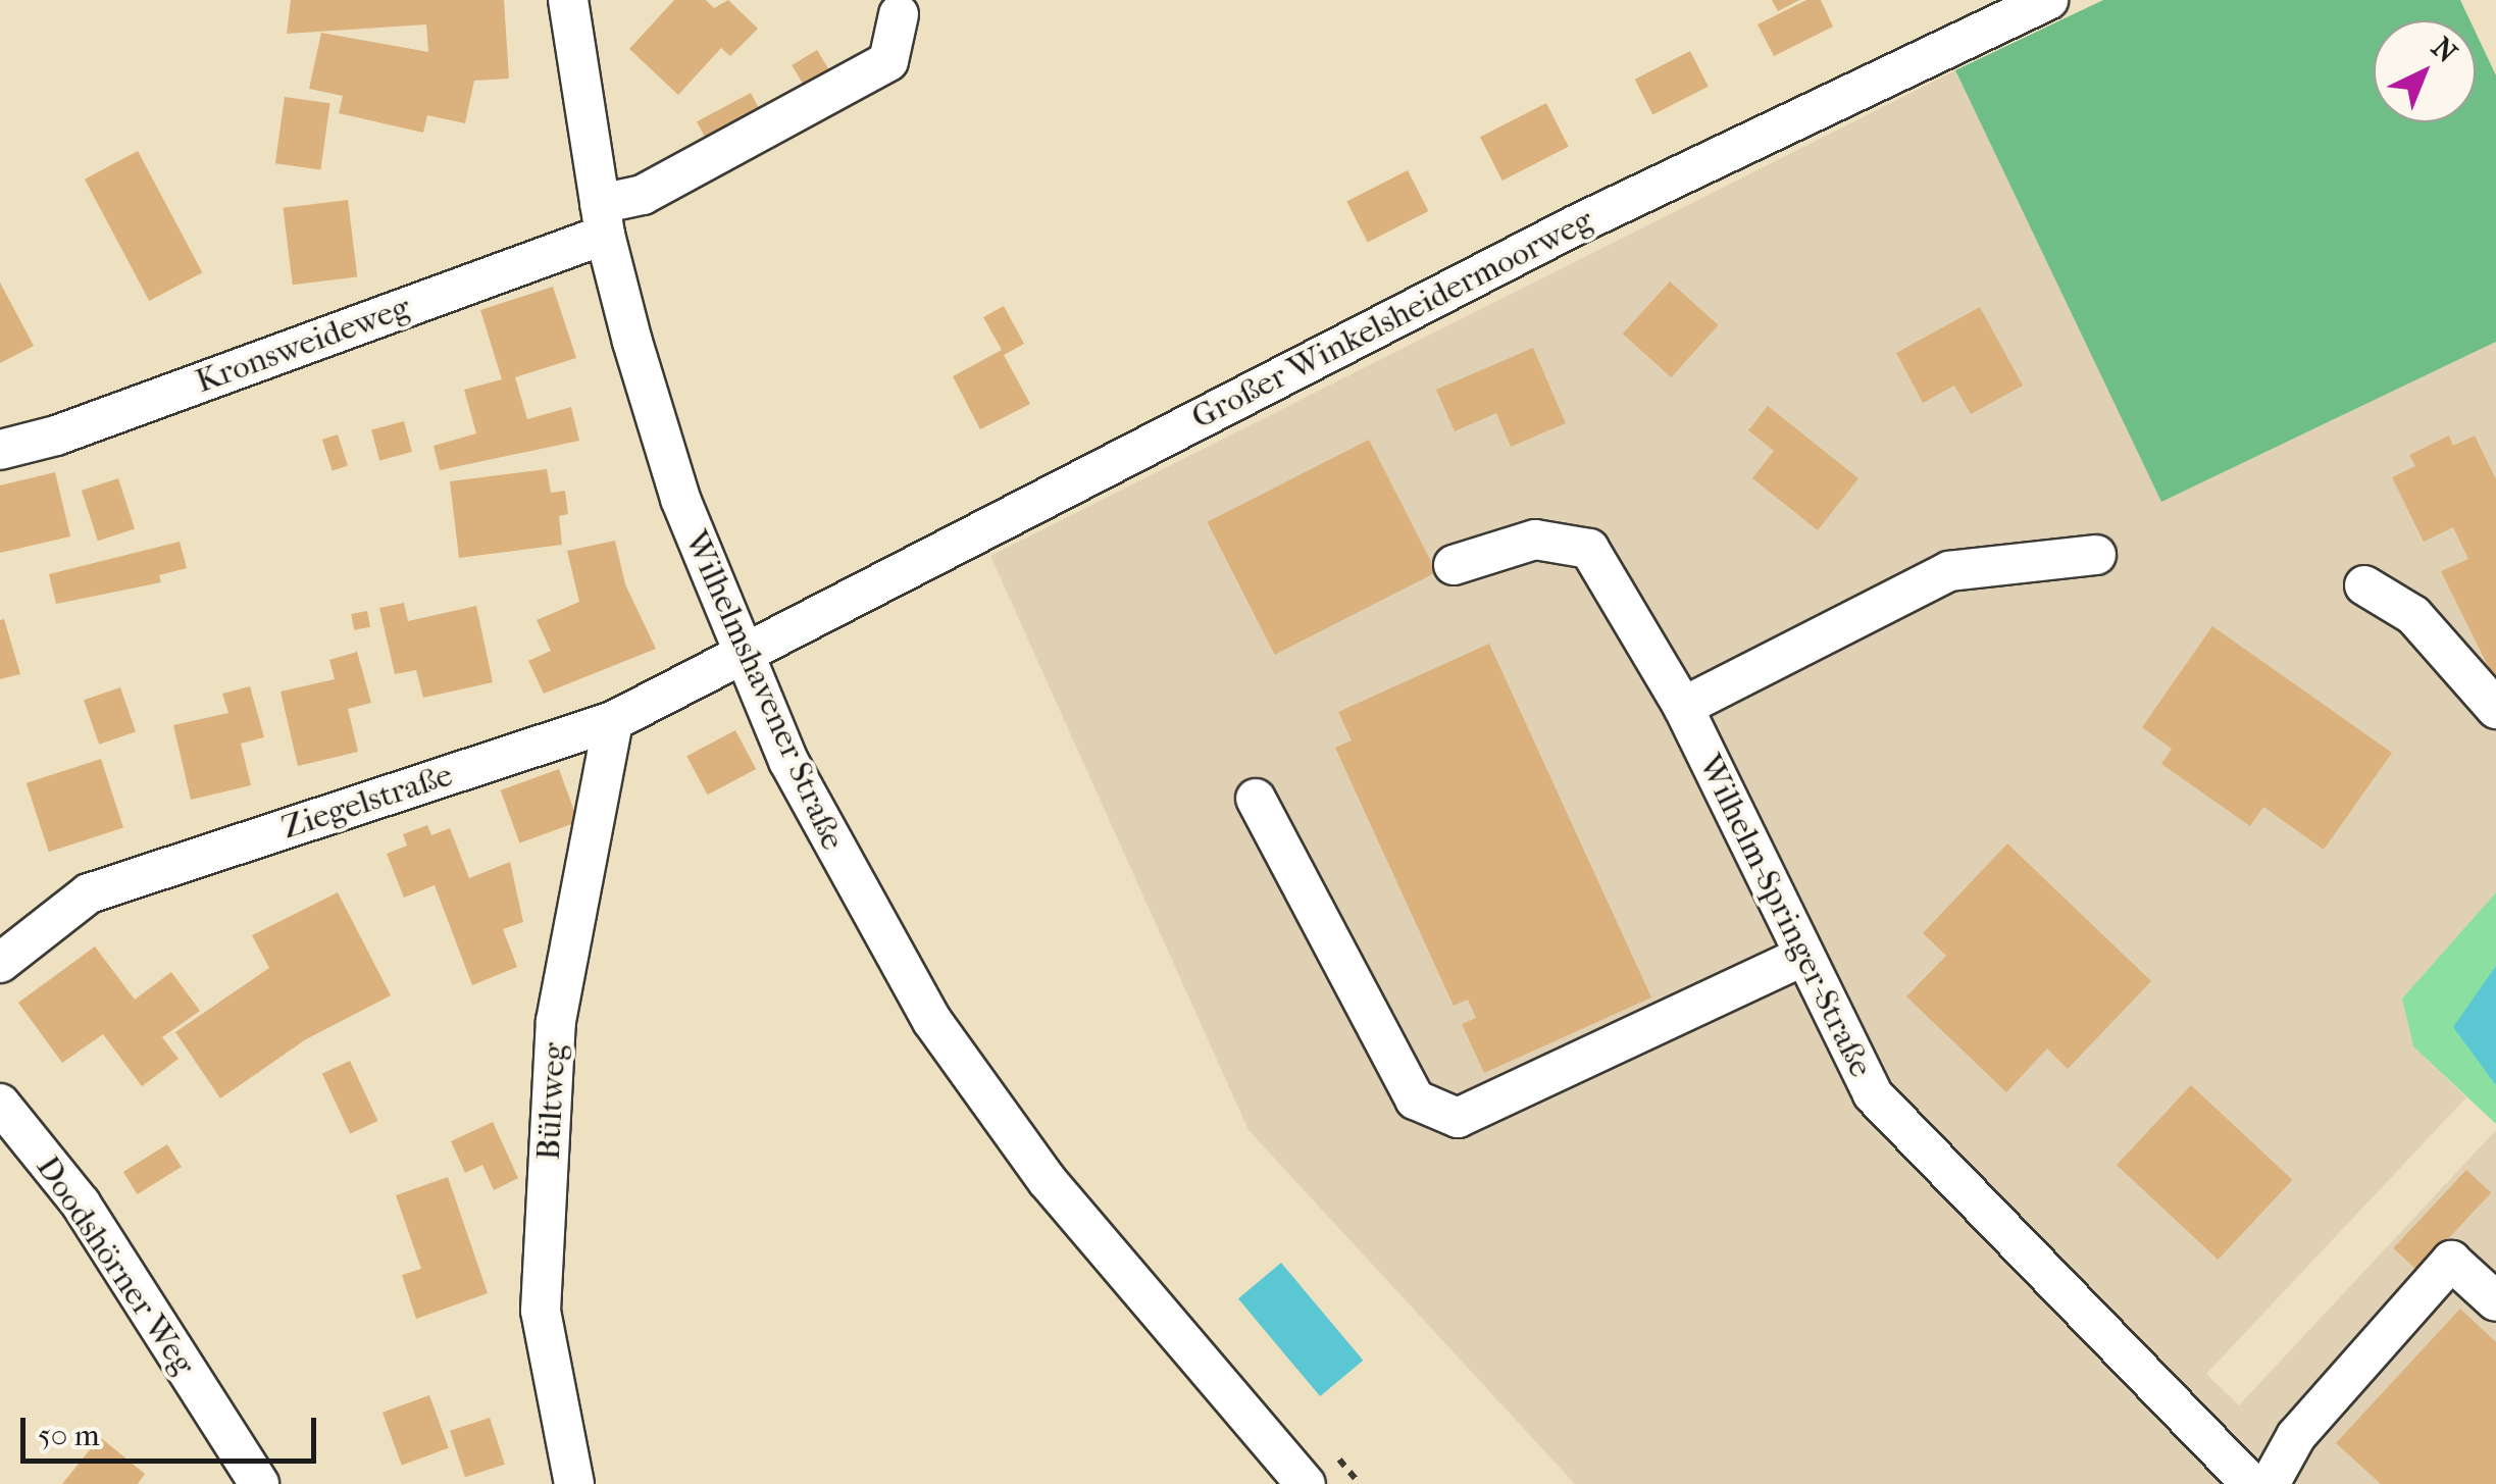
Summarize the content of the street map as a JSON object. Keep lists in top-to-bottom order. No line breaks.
{"streets":{"street":["Großer Winkelsheidermoorweg","Kronsweideweg","Wilhelmshavener Straße","Ziegelstraße","Wilhelm-Springer-Straße","Bültweg","Doodshörner Weg"]},"crossings":[["Großer Winkelsheidermoorweg","Wilhelmshavener Straße"],["Großer Winkelsheidermoorweg","Ziegelstraße"],["Kronsweideweg","Wilhelmshavener Straße"],["Wilhelmshavener Straße","Ziegelstraße"],["Ziegelstraße","Bültweg"]],"scale_bar":"50 m","north":"top right"}
